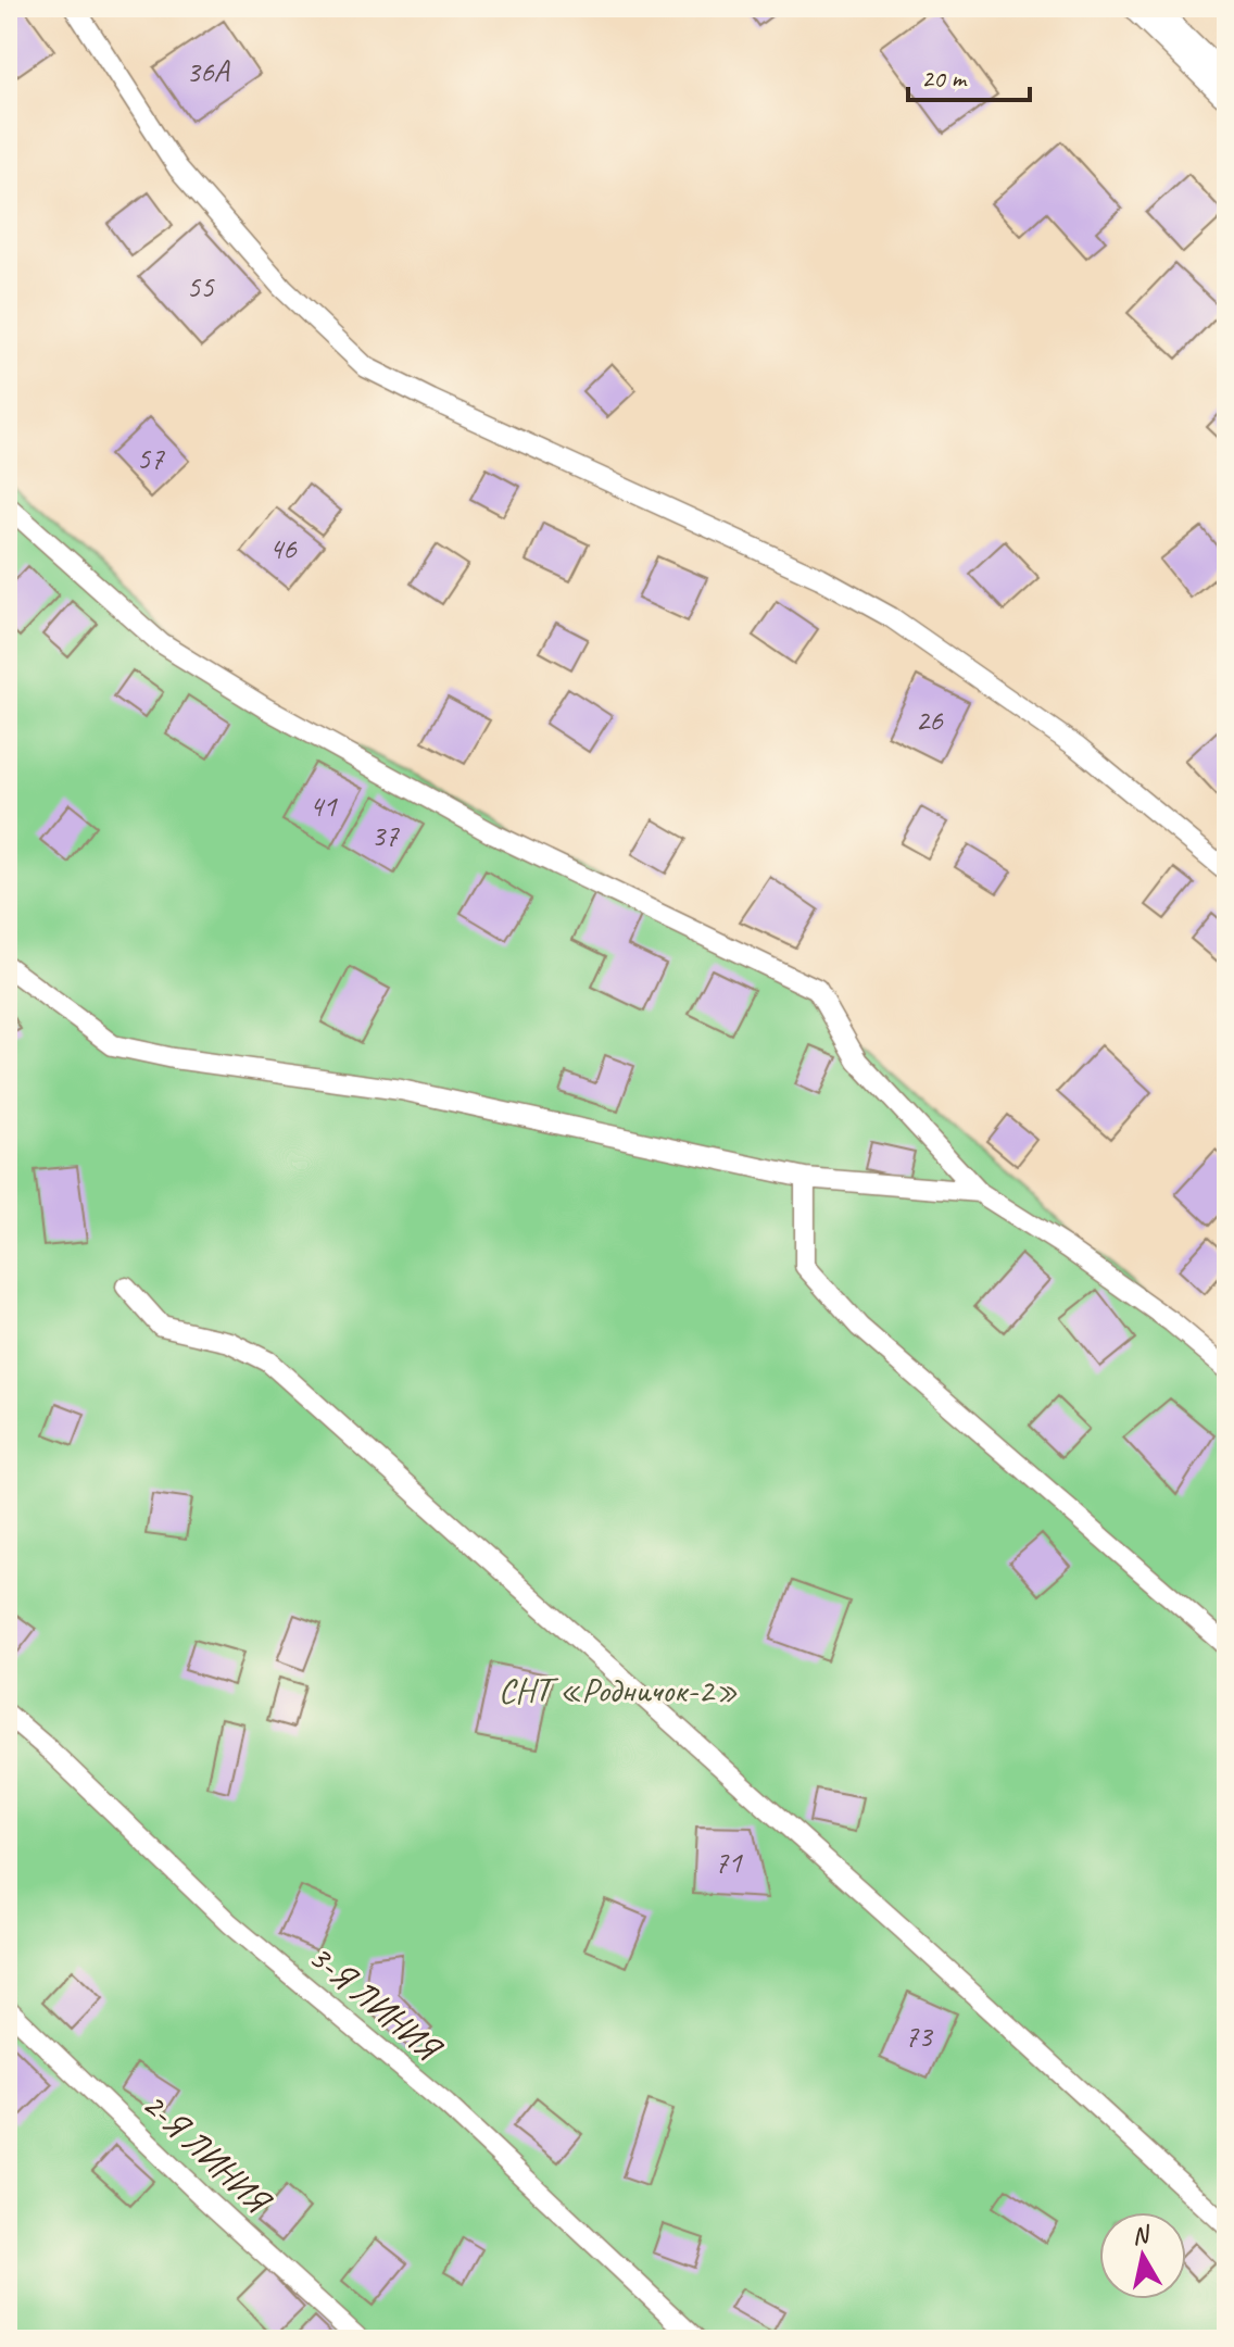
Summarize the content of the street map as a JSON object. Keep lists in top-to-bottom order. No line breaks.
{"streets":{"lane":["3-Я ЛИНИЯ","2-Я ЛИНИЯ"]},"parks":["СНТ «Родничок-2»"],"house_numbers":["36А","55","57","46","26","41","37","71","73"],"scale_bar":"20 m","north":"top"}
